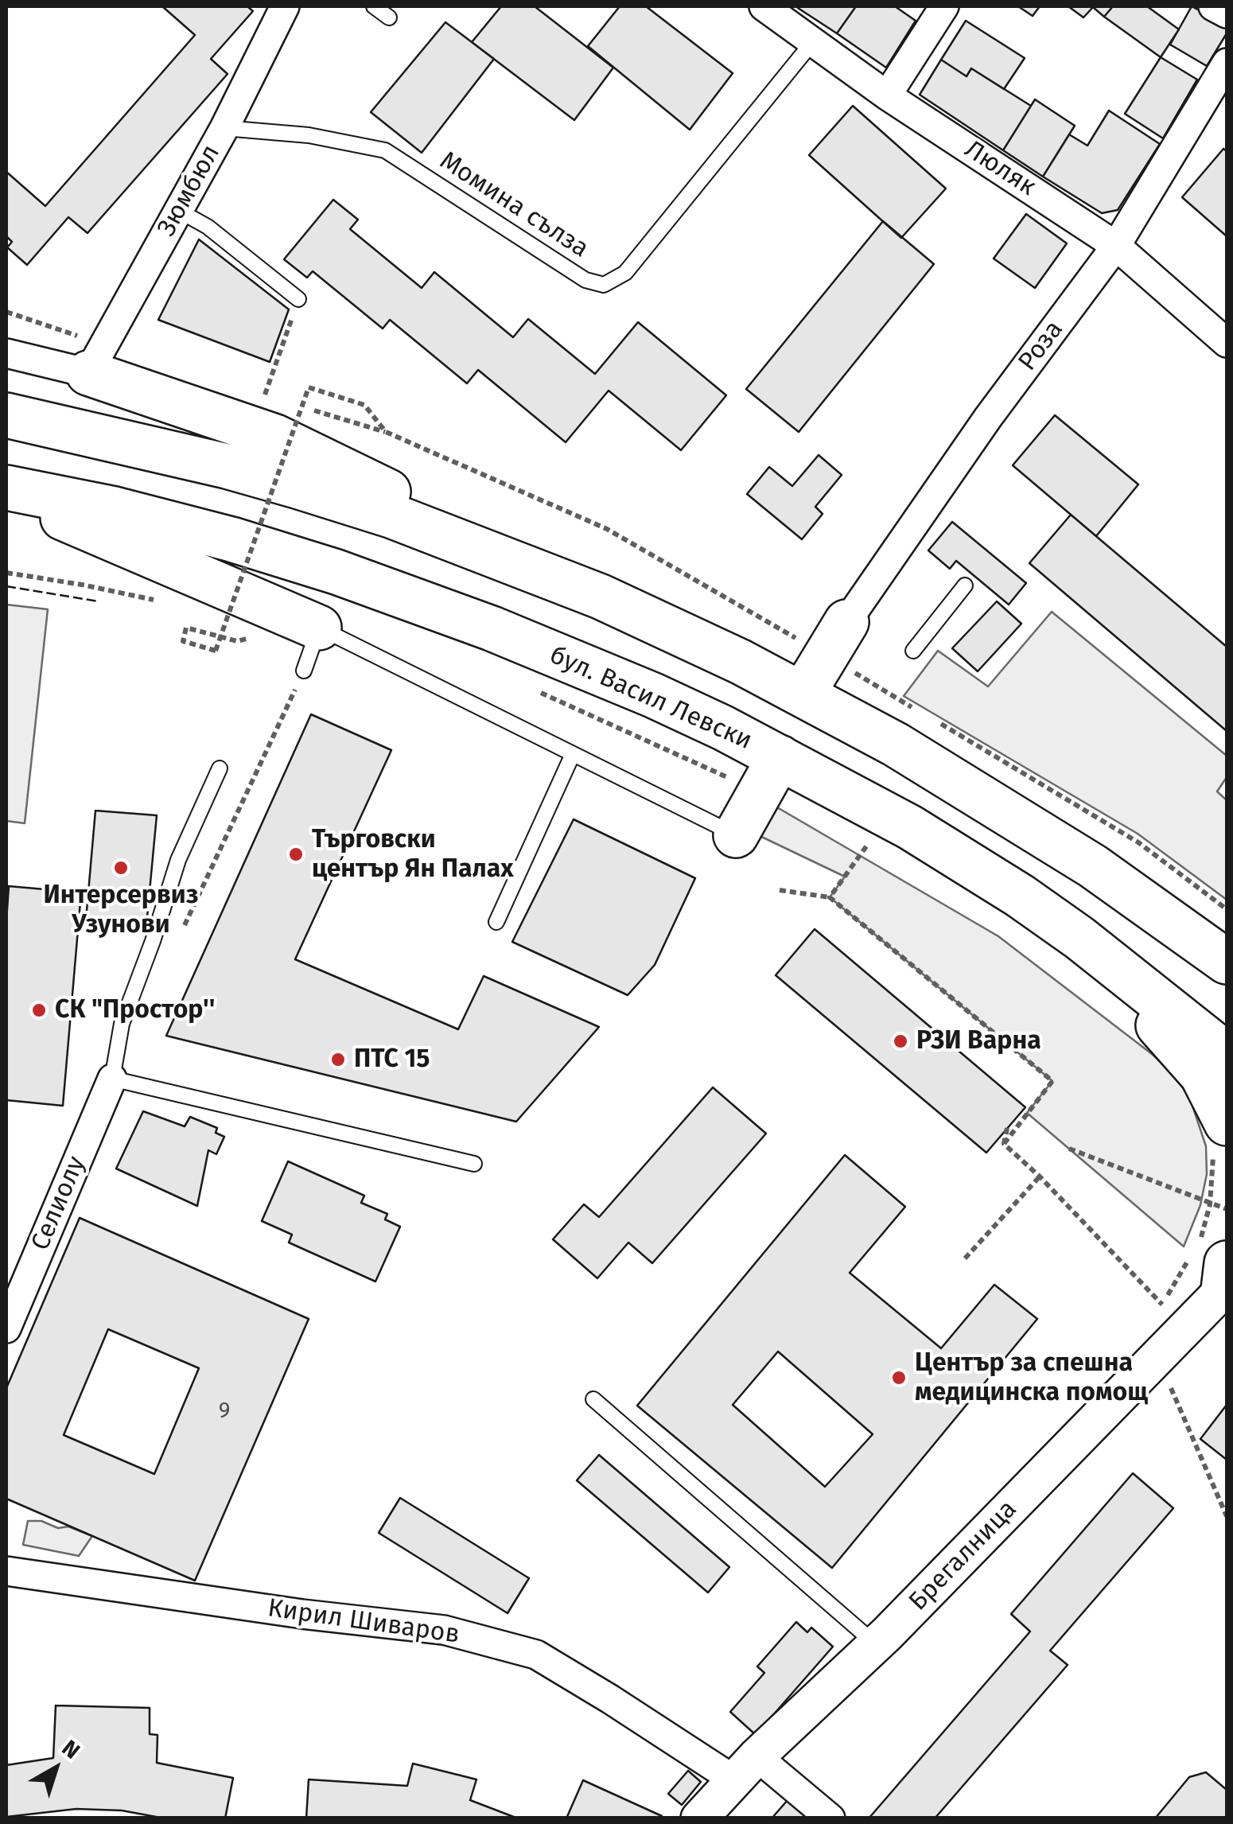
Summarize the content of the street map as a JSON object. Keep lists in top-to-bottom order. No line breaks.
{"streets":{"highway":["бул. Васил Левски"],"street":["Люляк","Зюмбюл","Роза","Селиолу","Брегалница","Кирил Шиваров"],"lane":["Момина сълза"]},"crossings":[["Люляк","Момина сълза"],["Люляк","Роза"],["Зюмбюл","Момина сълза"],["Брегалница","Кирил Шиваров"]],"places":["Търговски център Ян Палах","Интерсервиз Узунови","СК \"Простор''","РЗИ Варна","ПТС 15","Център за спешна медицинска помощ"],"house_numbers":["9"],"north":"top right"}
